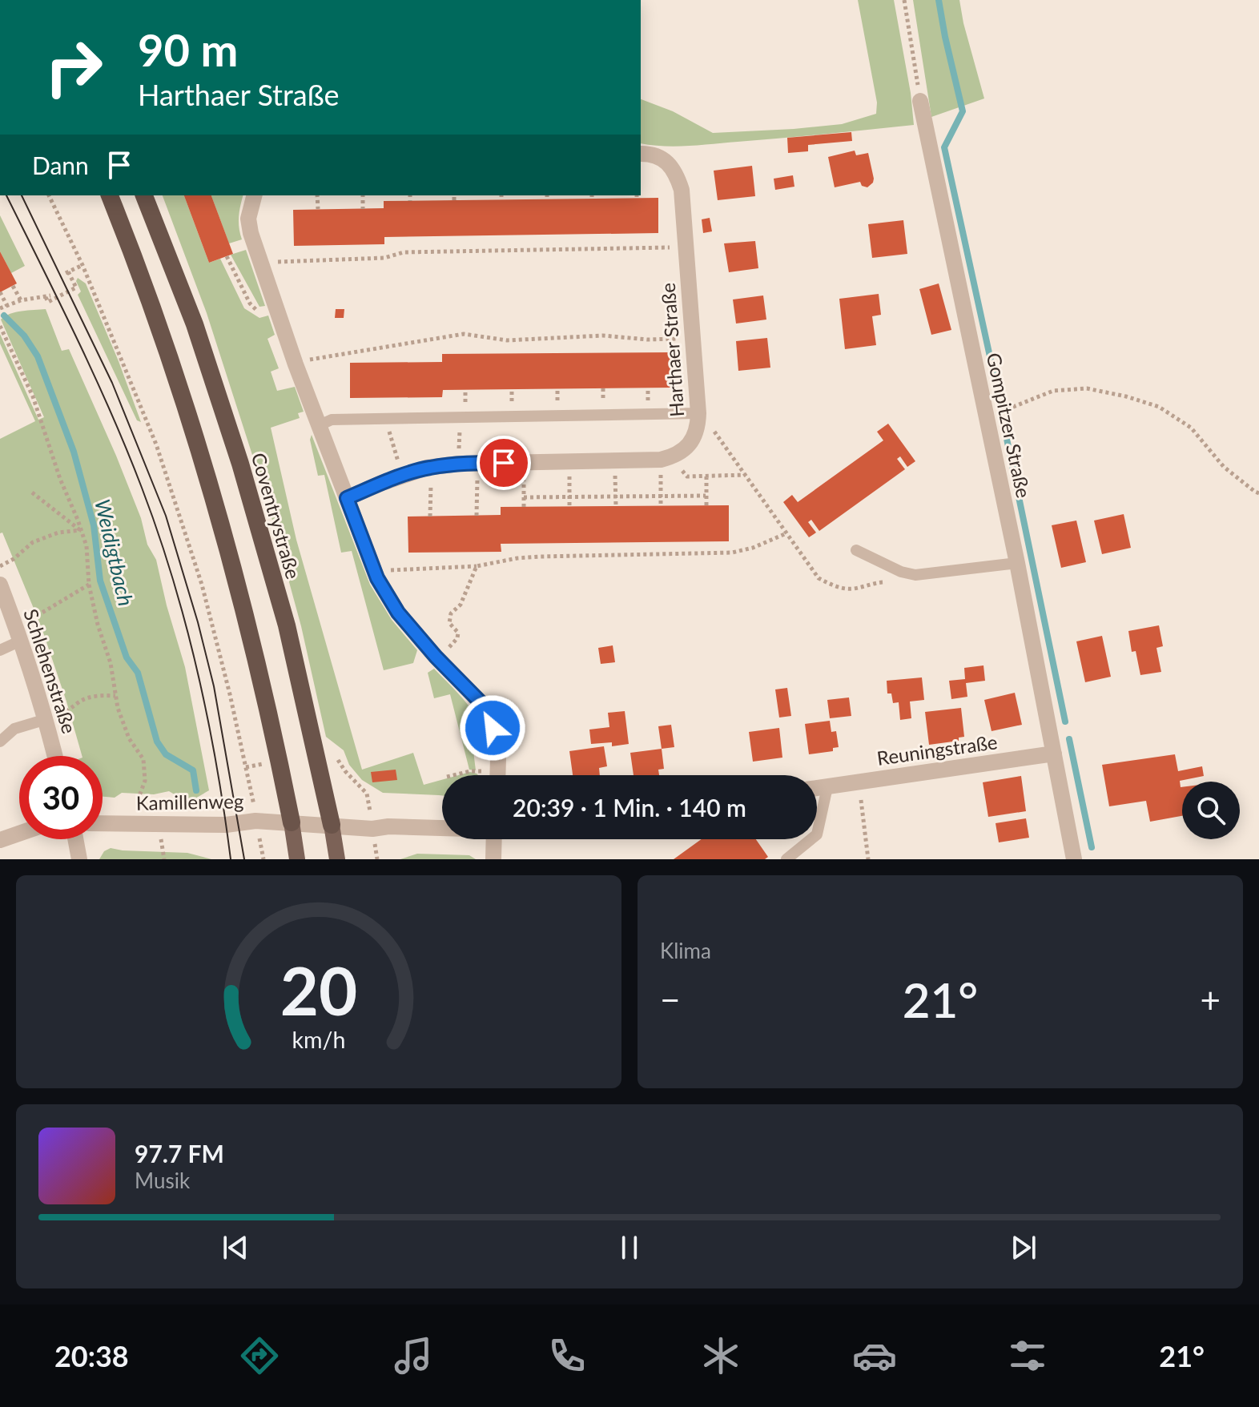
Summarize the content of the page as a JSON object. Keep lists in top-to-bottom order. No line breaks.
{"streets":{"highway":["Coventrystraße"],"street":["Harthaer Straße","Gompitzer Straße","Schlehenstraße","Reuningstraße","Kamillenweg"]},"crossings":[["Gompitzer Straße","Reuningstraße"]],"water":["Weidigtbach"],"page":{"turn":["90 m","Harthaer Straße"],"then":"Dann","limit":"30","trip":"20:39 · 1 Min. · 140 m","tile":"Klima","heat":["−","21°","+"],"song":["97.7 FM","Musik"],"tabs":["20:38","21°"],"gauge":["20","km/h"]}}
